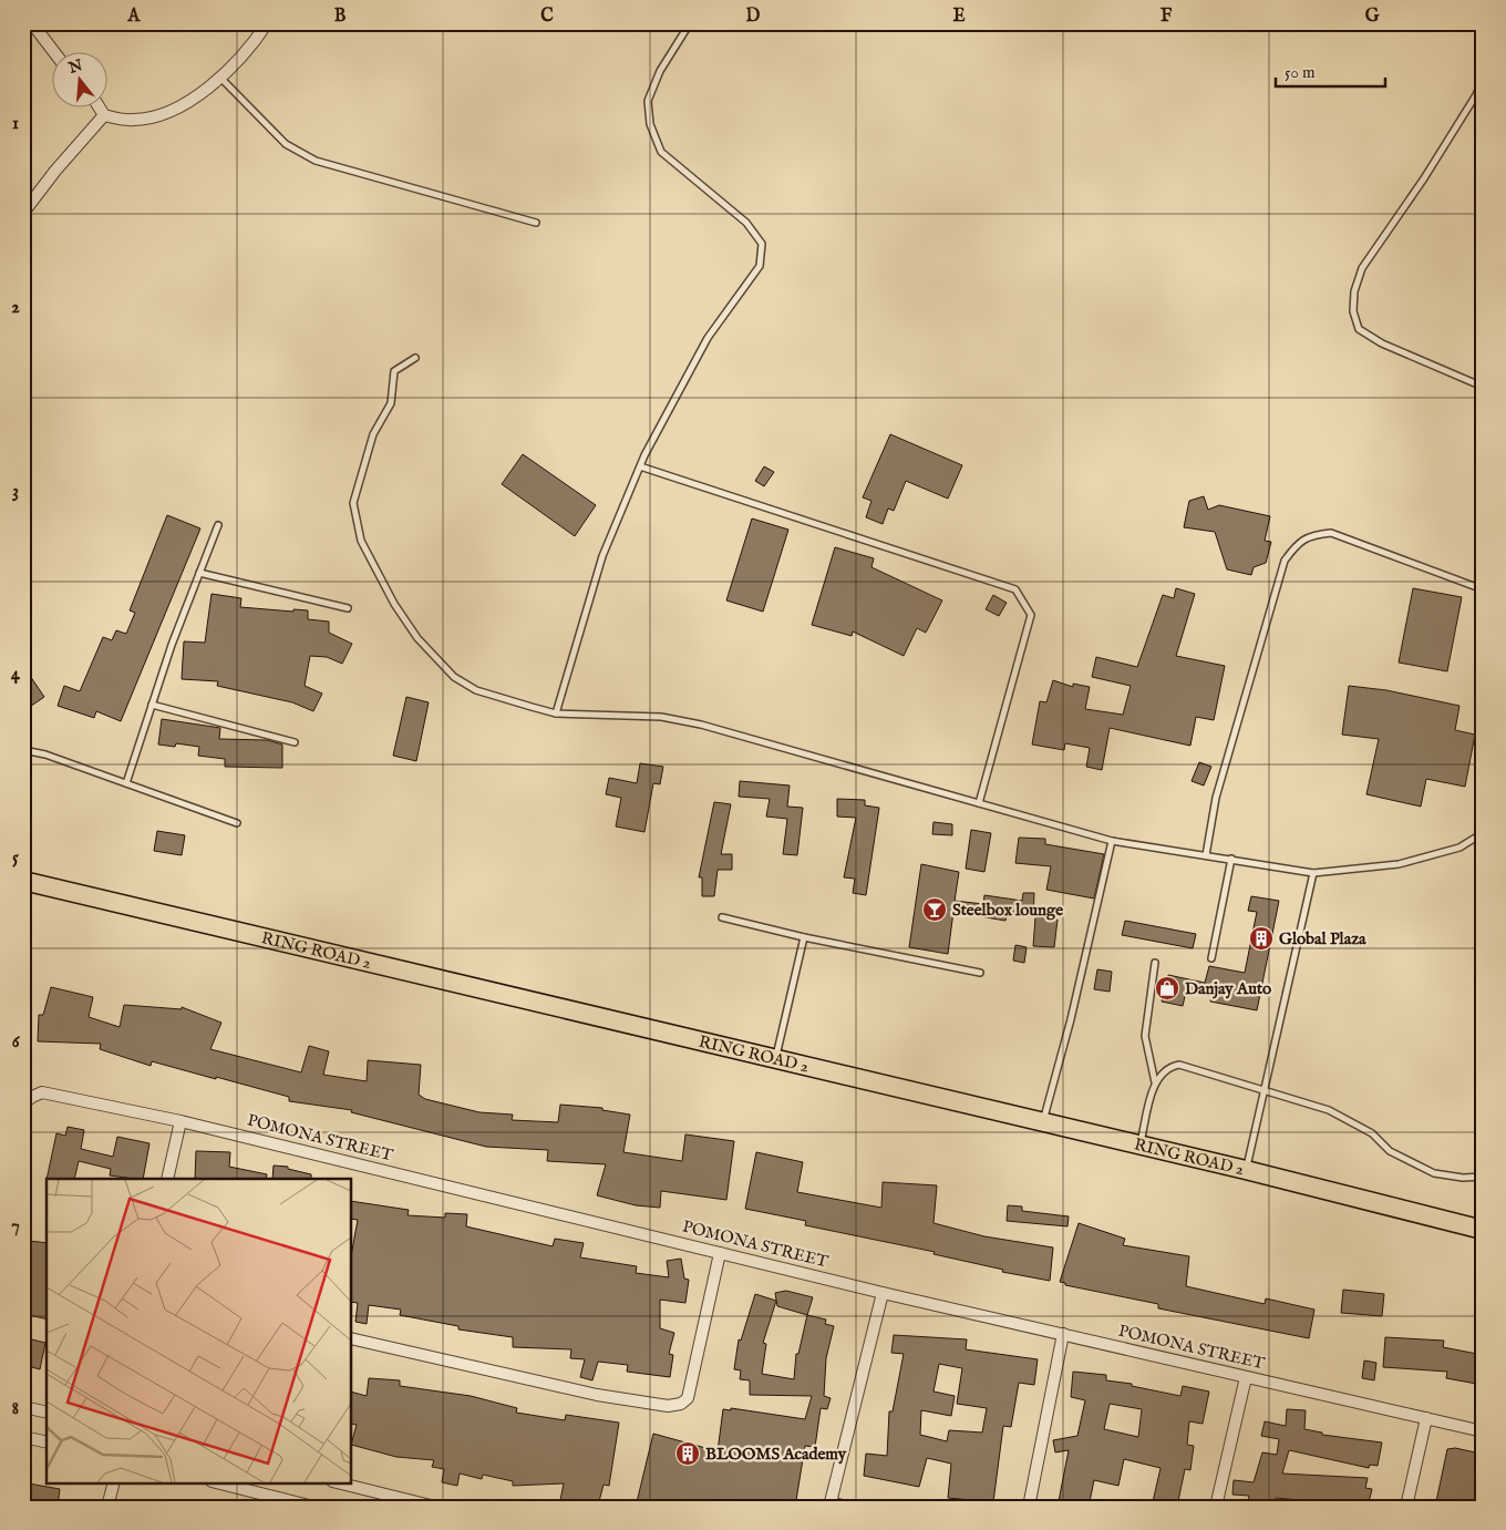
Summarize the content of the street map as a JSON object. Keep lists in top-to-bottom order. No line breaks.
{"streets":{"main road":["RING ROAD 2"],"street":["POMONA STREET"]},"places":{"bar":["Steelbox lounge"],"building":["Global Plaza","BLOOMS Academy"],"shop":["Danjay Auto"]},"scale_bar":"50 m","north":"top","grid":{"columns":["A","B","C","D","E","F","G"],"rows":["1","2","3","4","5","6","7","8"]}}
